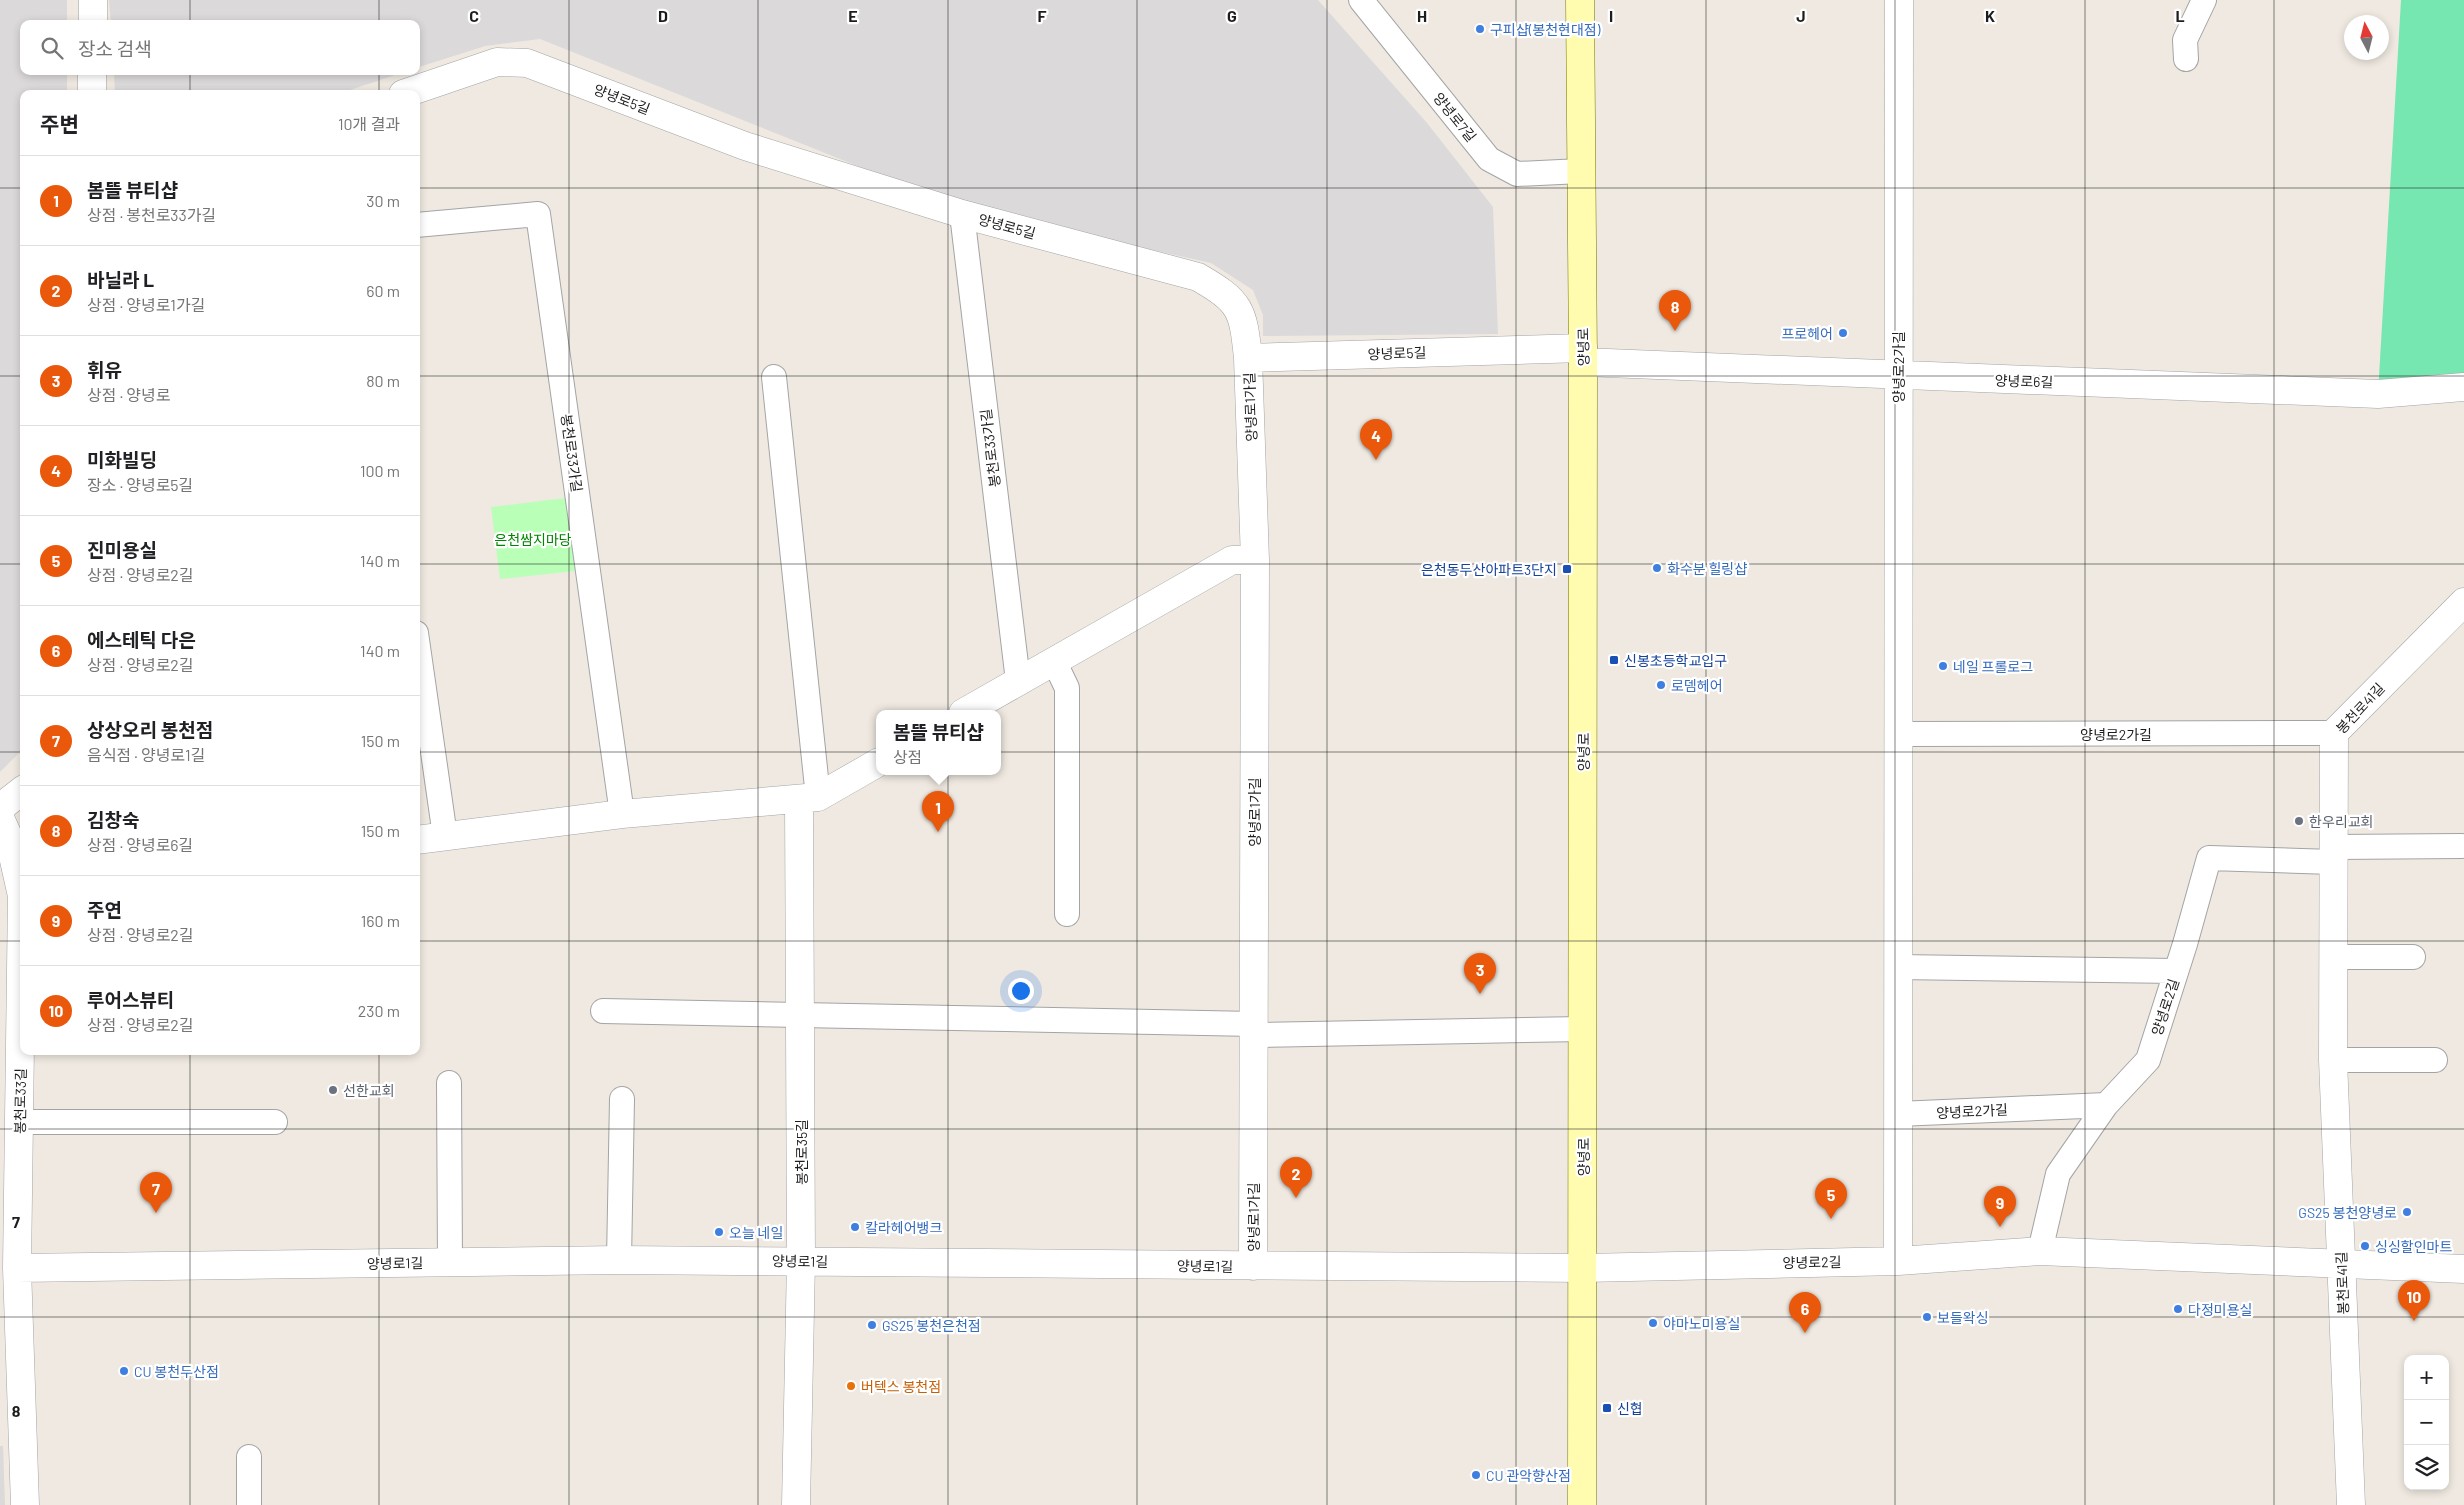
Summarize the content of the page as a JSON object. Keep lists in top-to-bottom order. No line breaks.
{"streets":{"main road":["양녕로"],"street":["양녕로5길","양녕로2가길","양녕로6길","양녕로1가길","봉천로41길","양녕로2길","봉천로33길","봉천로35길","양녕로1길"],"lane":["양녕로7길","봉천로33가길"]},"crossings":[["양녕로5길","양녕로"],["양녕로5길","양녕로6길"],["양녕로5길","양녕로1가길"],["양녕로5길","봉천로33가길"],["양녕로7길","양녕로"],["양녕로","양녕로6길"],["양녕로","양녕로2길"],["양녕로","양녕로1길"],["양녕로2가길","양녕로6길"],["양녕로2가길","봉천로41길"],["양녕로2가길","양녕로2길"],["양녕로1가길","양녕로1길"],["봉천로41길","양녕로2길"],["양녕로2길","양녕로1길"],["봉천로33길","양녕로1길"],["봉천로35길","양녕로1길"]],"parks":["은천쌈지마당"],"places":{"other":["구피샵(봉천현대점)","프로헤어","화수분 힐링샵","네일 프롤로그","로뎀헤어","한우리교회","선한교회","GS25 봉천양녕로","칼라헤어뱅크","오늘 네일","싱싱할인마트","다정미용실","보들왁싱","야마노미용실","GS25 봉천은천점","CU 봉천두산점","버텍스 봉천점","CU 관악향산점"],"transit":["은천동두산아파트3단지","신봉초등학교입구","신협"]},"north":"top","page":{"search":"장소 검색","heading":["주변","10개 결과"],"list":[{"mark":"1","name":"봄뜰 뷰티샵","note":"상점 · 봉천로33가길","value":"30 m"},{"mark":"2","name":"바닐라 L","note":"상점 · 양녕로1가길","value":"60 m"},{"mark":"3","name":"휘유","note":"상점 · 양녕로","value":"80 m"},{"mark":"4","name":"미화빌딩","note":"장소 · 양녕로5길","value":"100 m"},{"mark":"5","name":"진미용실","note":"상점 · 양녕로2길","value":"140 m"},{"mark":"6","name":"에스테틱 다은","note":"상점 · 양녕로2길","value":"140 m"},{"mark":"7","name":"상상오리 봉천점","note":"음식점 · 양녕로1길","value":"150 m"},{"mark":"8","name":"김창숙","note":"상점 · 양녕로6길","value":"150 m"},{"mark":"9","name":"주연","note":"상점 · 양녕로2길","value":"160 m"},{"mark":"10","name":"루어스뷰티","note":"상점 · 양녕로2길","value":"230 m"}],"pins":["8","4","1","3","2","7","5","9","10","6"],"popup":["봄뜰 뷰티샵","상점"],"map_buttons":["+","−"]},"grid":{"columns":["C","D","E","F","G","H","I","J","K","L"],"rows":["7","8"]}}
